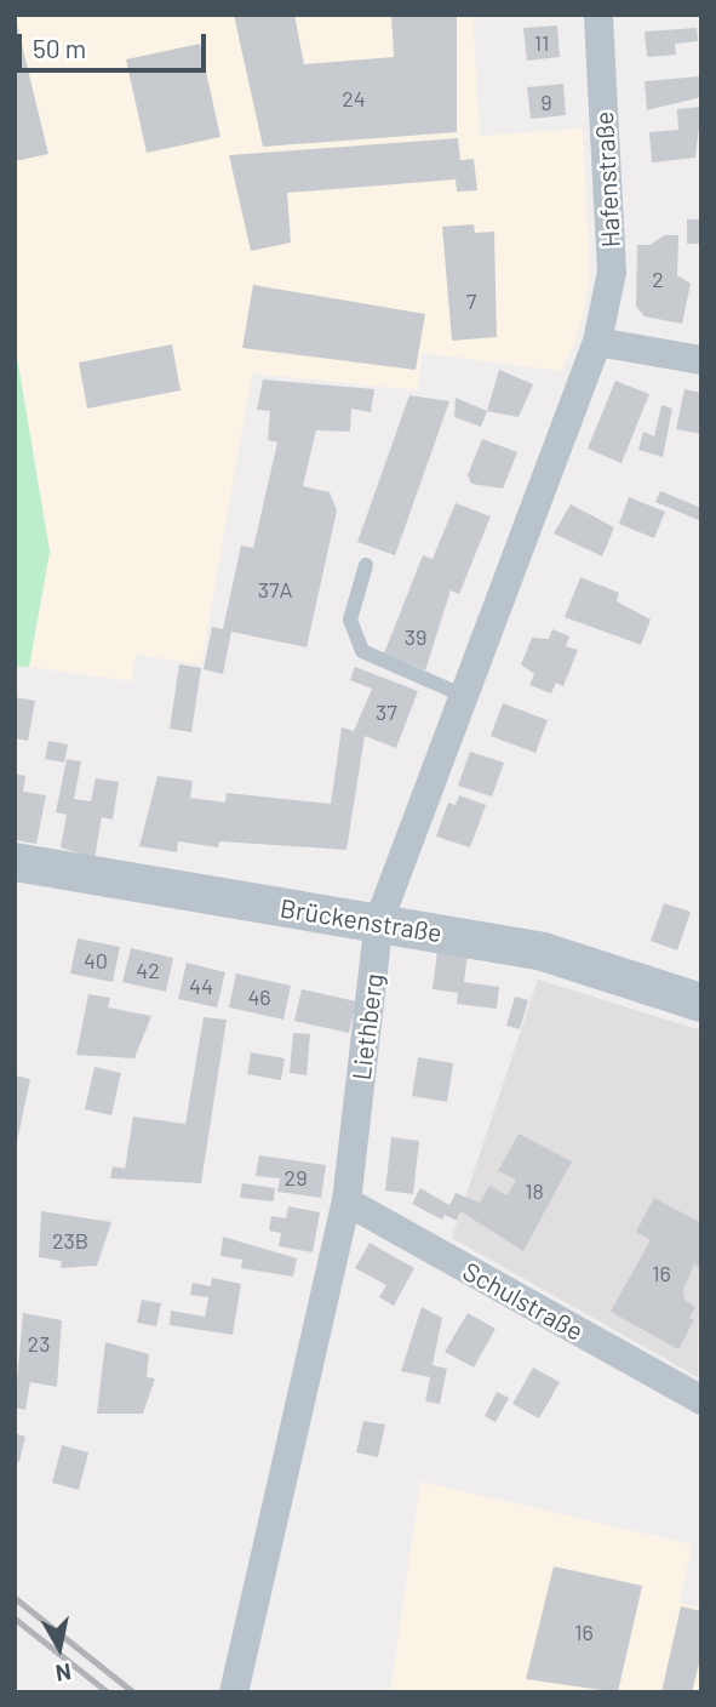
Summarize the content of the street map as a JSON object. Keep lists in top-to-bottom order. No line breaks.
{"streets":{"street":["Hafenstraße","Brückenstraße","Liethberg","Schulstraße"]},"crossings":[["Hafenstraße","Liethberg"],["Brückenstraße","Liethberg"],["Liethberg","Schulstraße"]],"house_numbers":["11","24","9","2","7","37A","39","37","40","42","44","46","29","18","23B","16","23","16"],"scale_bar":"50 m","north":"bottom"}
